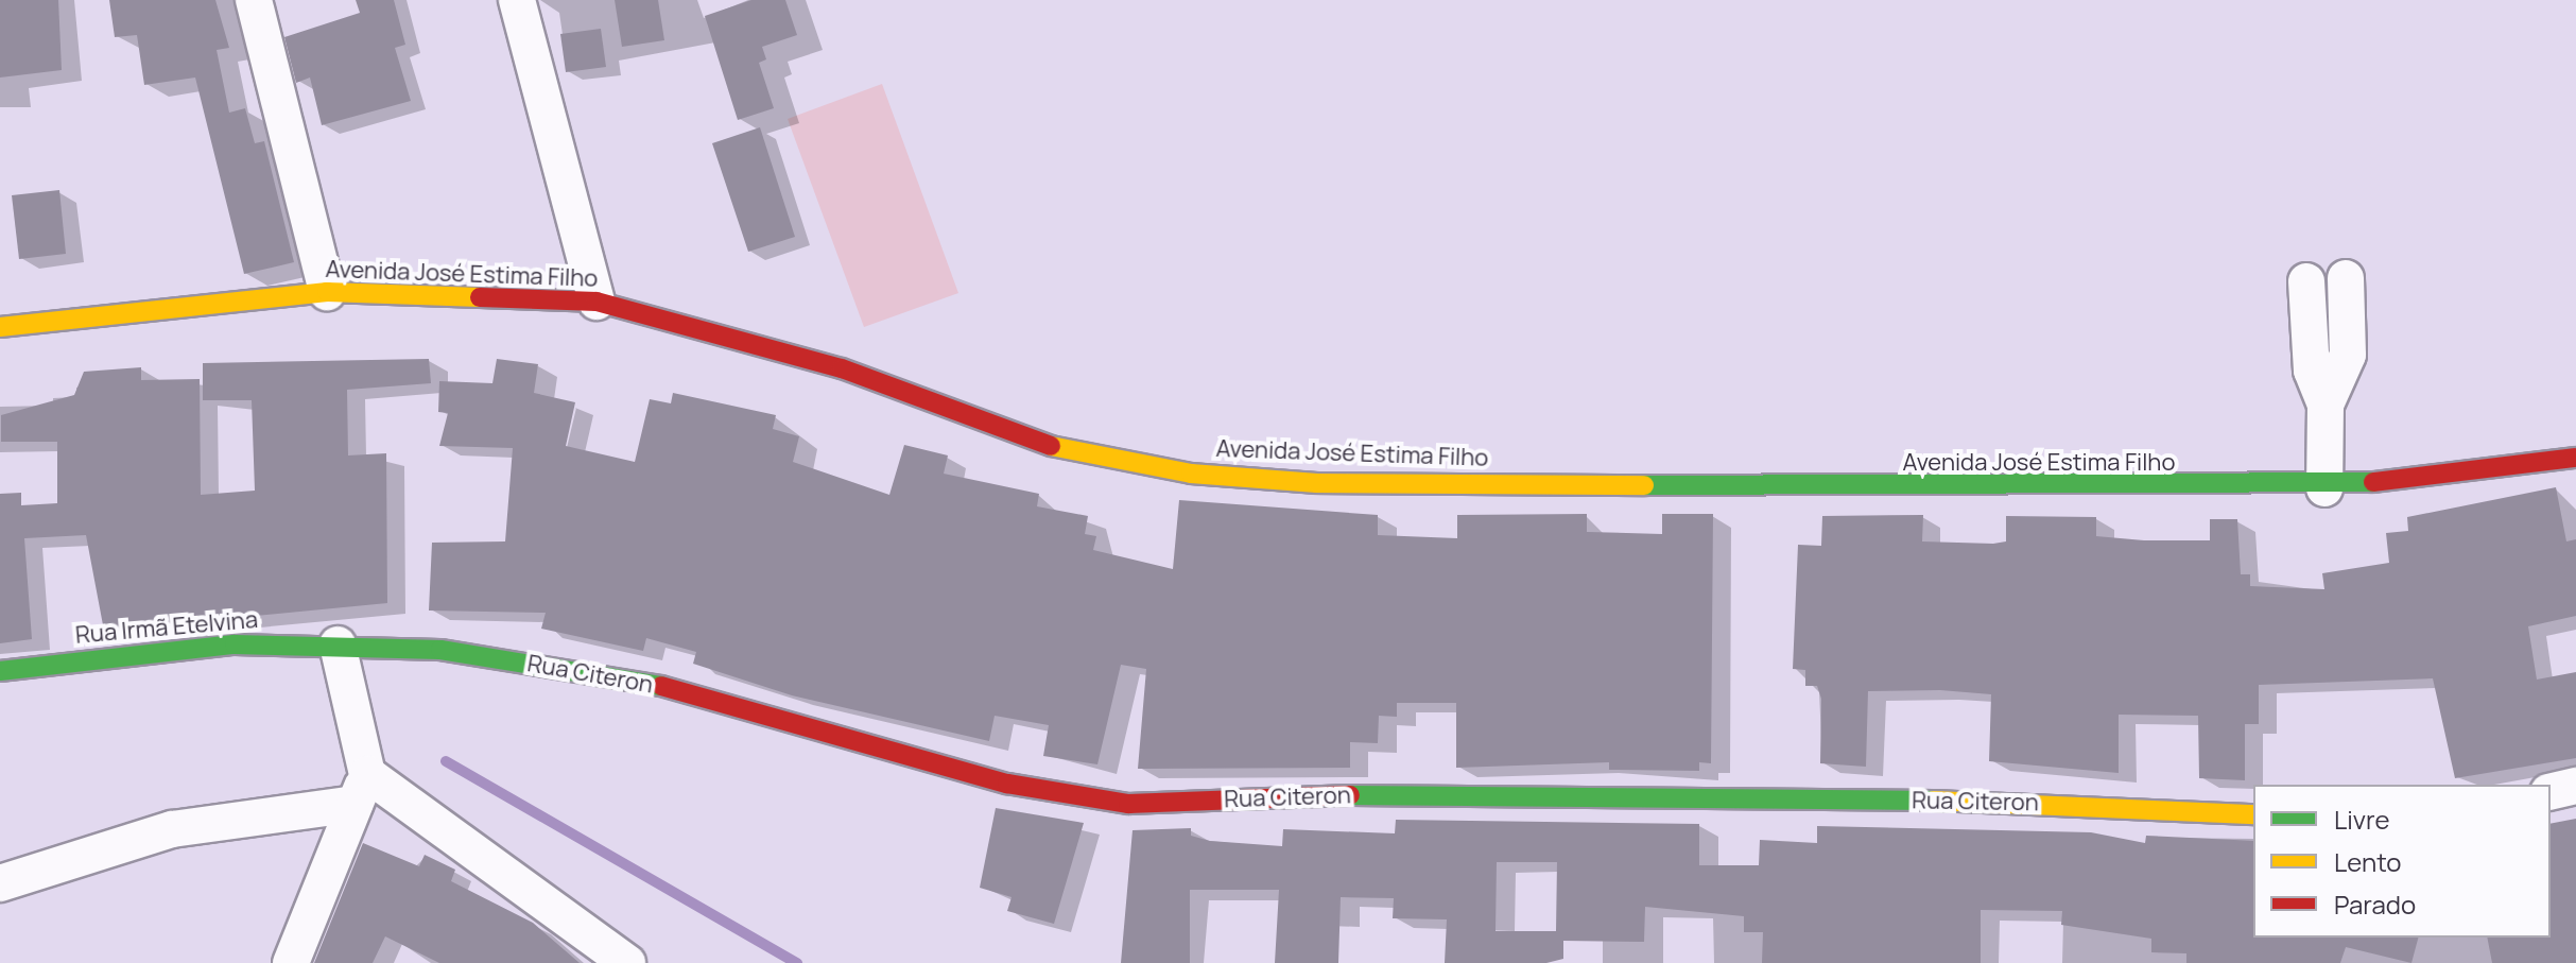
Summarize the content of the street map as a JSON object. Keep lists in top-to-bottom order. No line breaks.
{"streets":{"street":["Avenida José Estima Filho","Rua Irmã Etelvina","Rua Citeron"]},"crossings":[["Rua Irmã Etelvina","Rua Citeron"]],"legend":["Livre","Lento","Parado"]}
